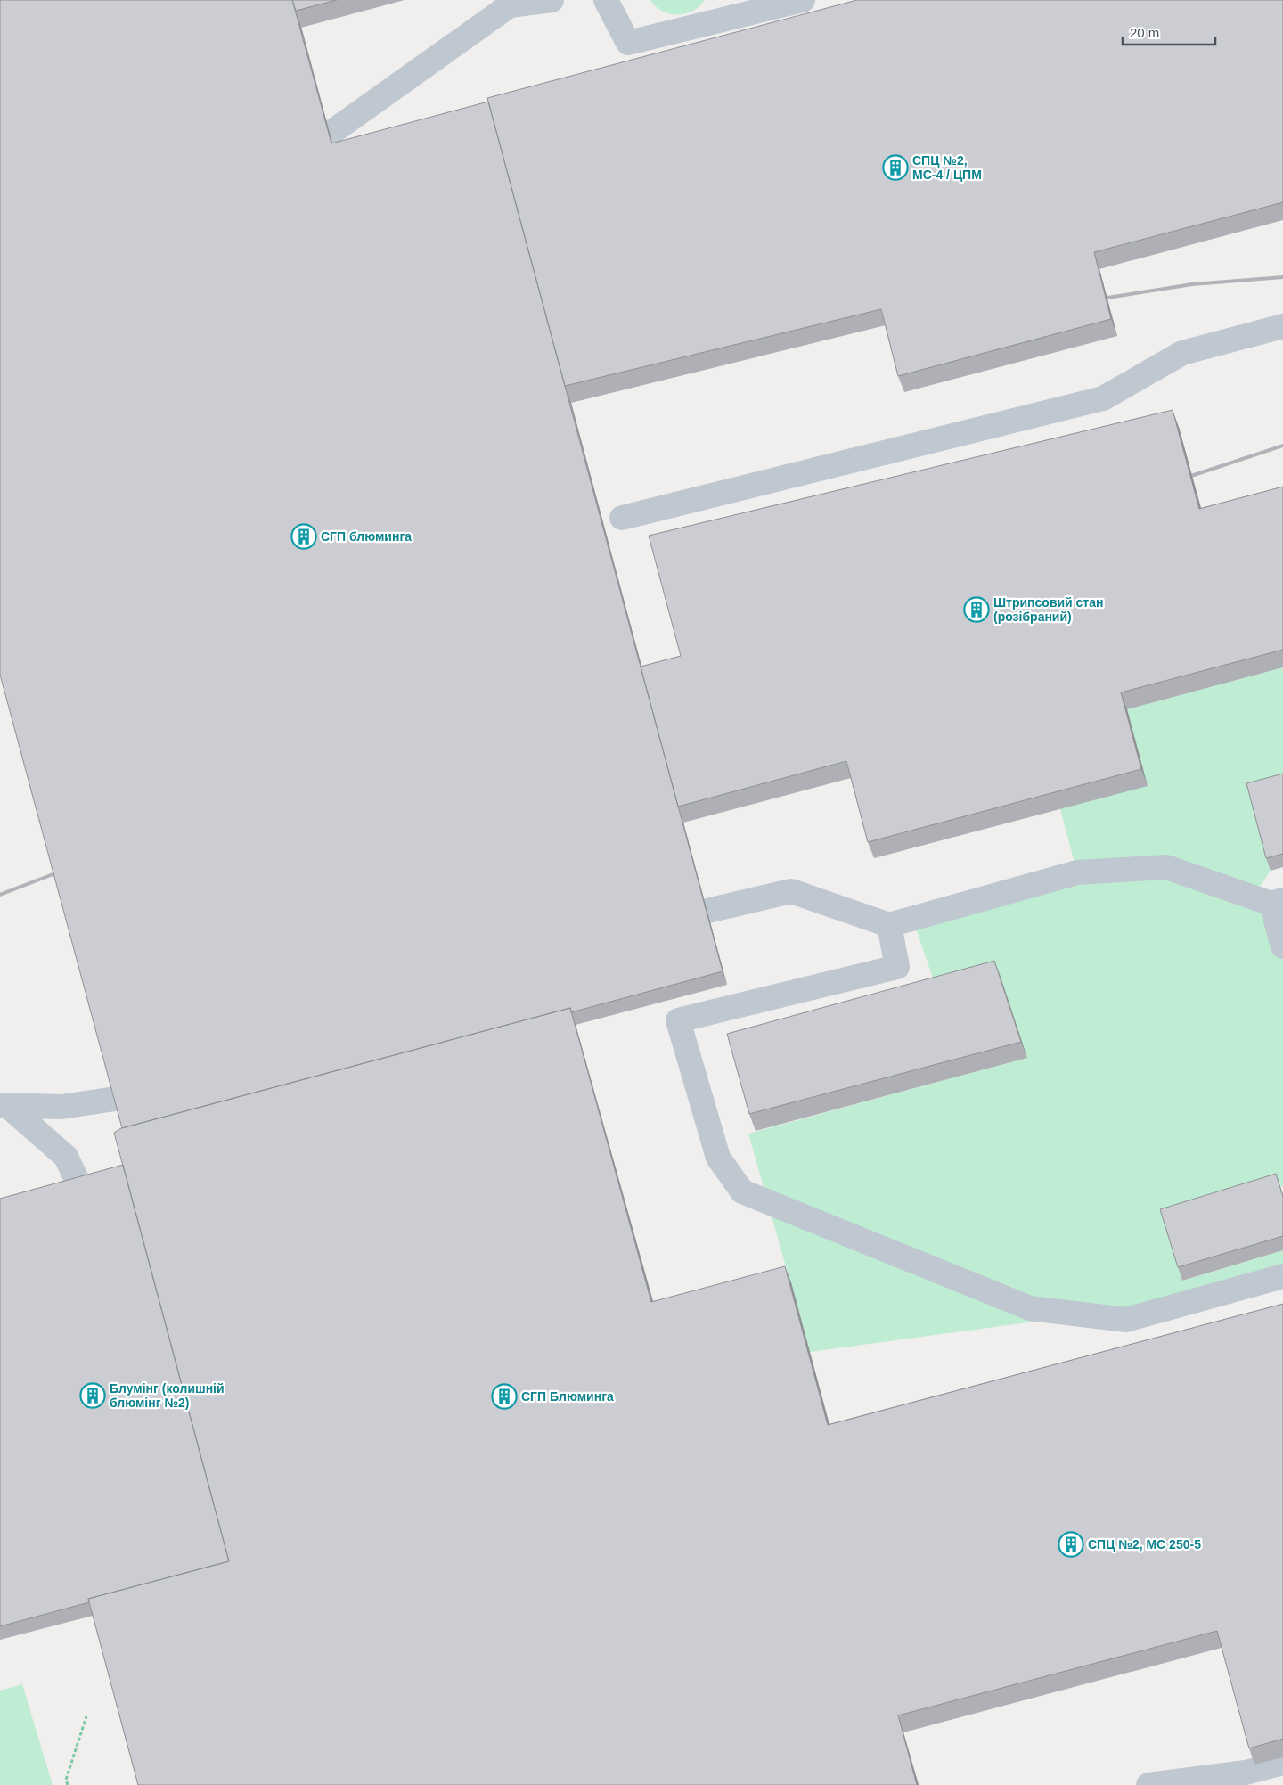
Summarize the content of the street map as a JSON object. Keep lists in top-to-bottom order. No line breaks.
{"places":{"building":["СПЦ №2, МС-4 / ЦПМ","СГП блюминга","Штрипсовий стан (розібраний)","Блумінг (колишній блюмінг №2)","СГП Блюминга","СПЦ №2, МС 250-5"]},"scale_bar":"20 m"}
